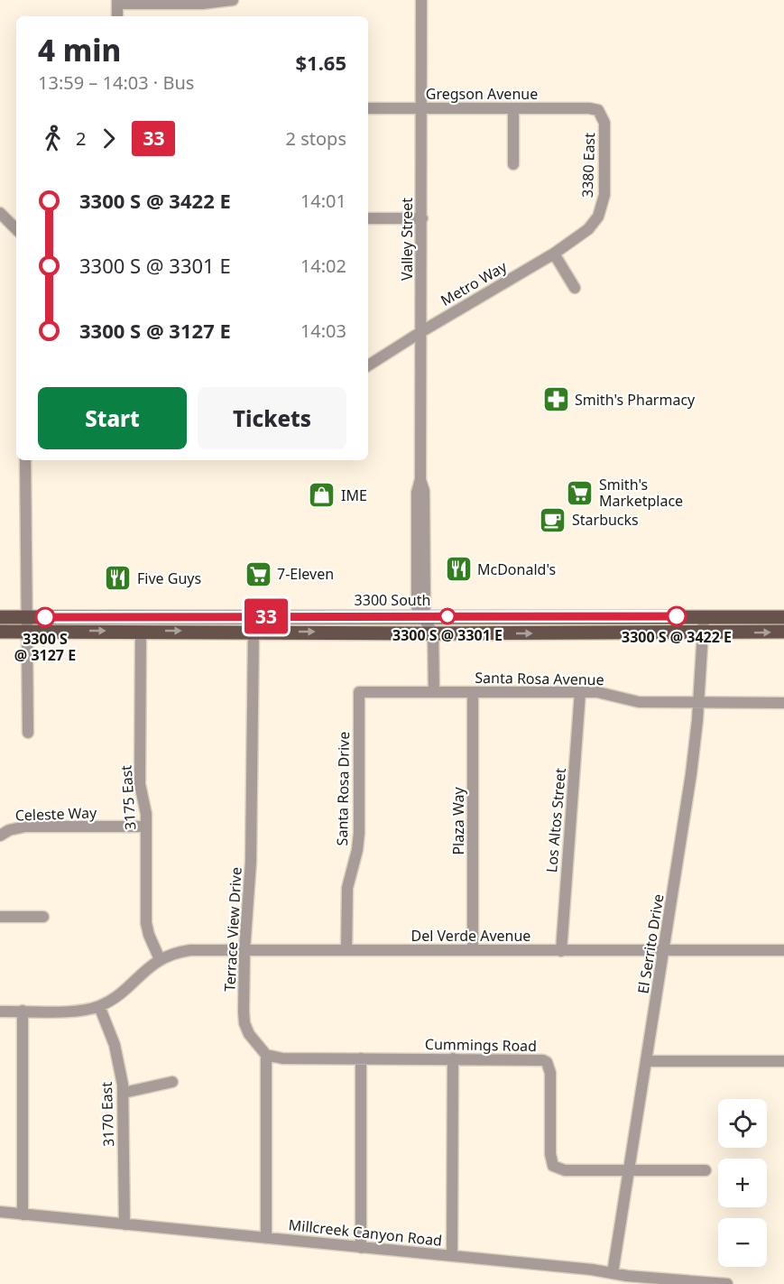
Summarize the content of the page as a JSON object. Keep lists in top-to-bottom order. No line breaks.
{"streets":{"main road":["3300 South"],"street":["Gregson Avenue","3380 East","Valley Street","Metro Way","Santa Rosa Avenue","Santa Rosa Drive","3175 East","Celeste Way","Los Altos Street","Plaza Way","Terrace View Drive","Del Verde Avenue","El Serrito Drive","Cummings Road","3170 East","Millcreek Canyon Road"]},"crossings":[["Gregson Avenue","3380 East"],["Gregson Avenue","Valley Street"],["3380 East","Metro Way"],["Valley Street","Metro Way"],["Valley Street","3300 South"],["3300 South","3175 East"],["3300 South","Terrace View Drive"],["3300 South","El Serrito Drive"],["Santa Rosa Avenue","Santa Rosa Drive"],["Santa Rosa Avenue","Los Altos Street"],["Santa Rosa Avenue","Plaza Way"],["Santa Rosa Avenue","El Serrito Drive"],["Santa Rosa Drive","Del Verde Avenue"],["3175 East","Celeste Way"],["3175 East","Del Verde Avenue"],["Los Altos Street","Del Verde Avenue"],["Plaza Way","Del Verde Avenue"],["Terrace View Drive","Del Verde Avenue"],["Terrace View Drive","Cummings Road"],["Del Verde Avenue","El Serrito Drive"],["Del Verde Avenue","3170 East"],["El Serrito Drive","Cummings Road"],["El Serrito Drive","Millcreek Canyon Road"],["3170 East","Millcreek Canyon Road"]],"places":{"pharmacy":["Smith's Pharmacy"],"supermarket":["Smith's Marketplace","7-Eleven"],"shop":["IME"],"cafe":["Starbucks"],"restaurant":["McDonald's","Five Guys"],"other":["3300 S @ 3301 E","3300 S @ 3422 E","3300 S @ 3127 E"]},"lines":["bus line 33"],"page":{"on_map":"33","heading":["4 min","13:59 – 14:03 · Bus","$1.65"],"legs":["2","33","2 stops"],"list":[{"name":"3300 S @ 3422 E","value":"14:01"},{"name":"3300 S @ 3301 E","value":"14:02"},{"name":"3300 S @ 3127 E","value":"14:03"}],"buttons":["Start","Tickets"],"map_buttons":["+","−"]}}
